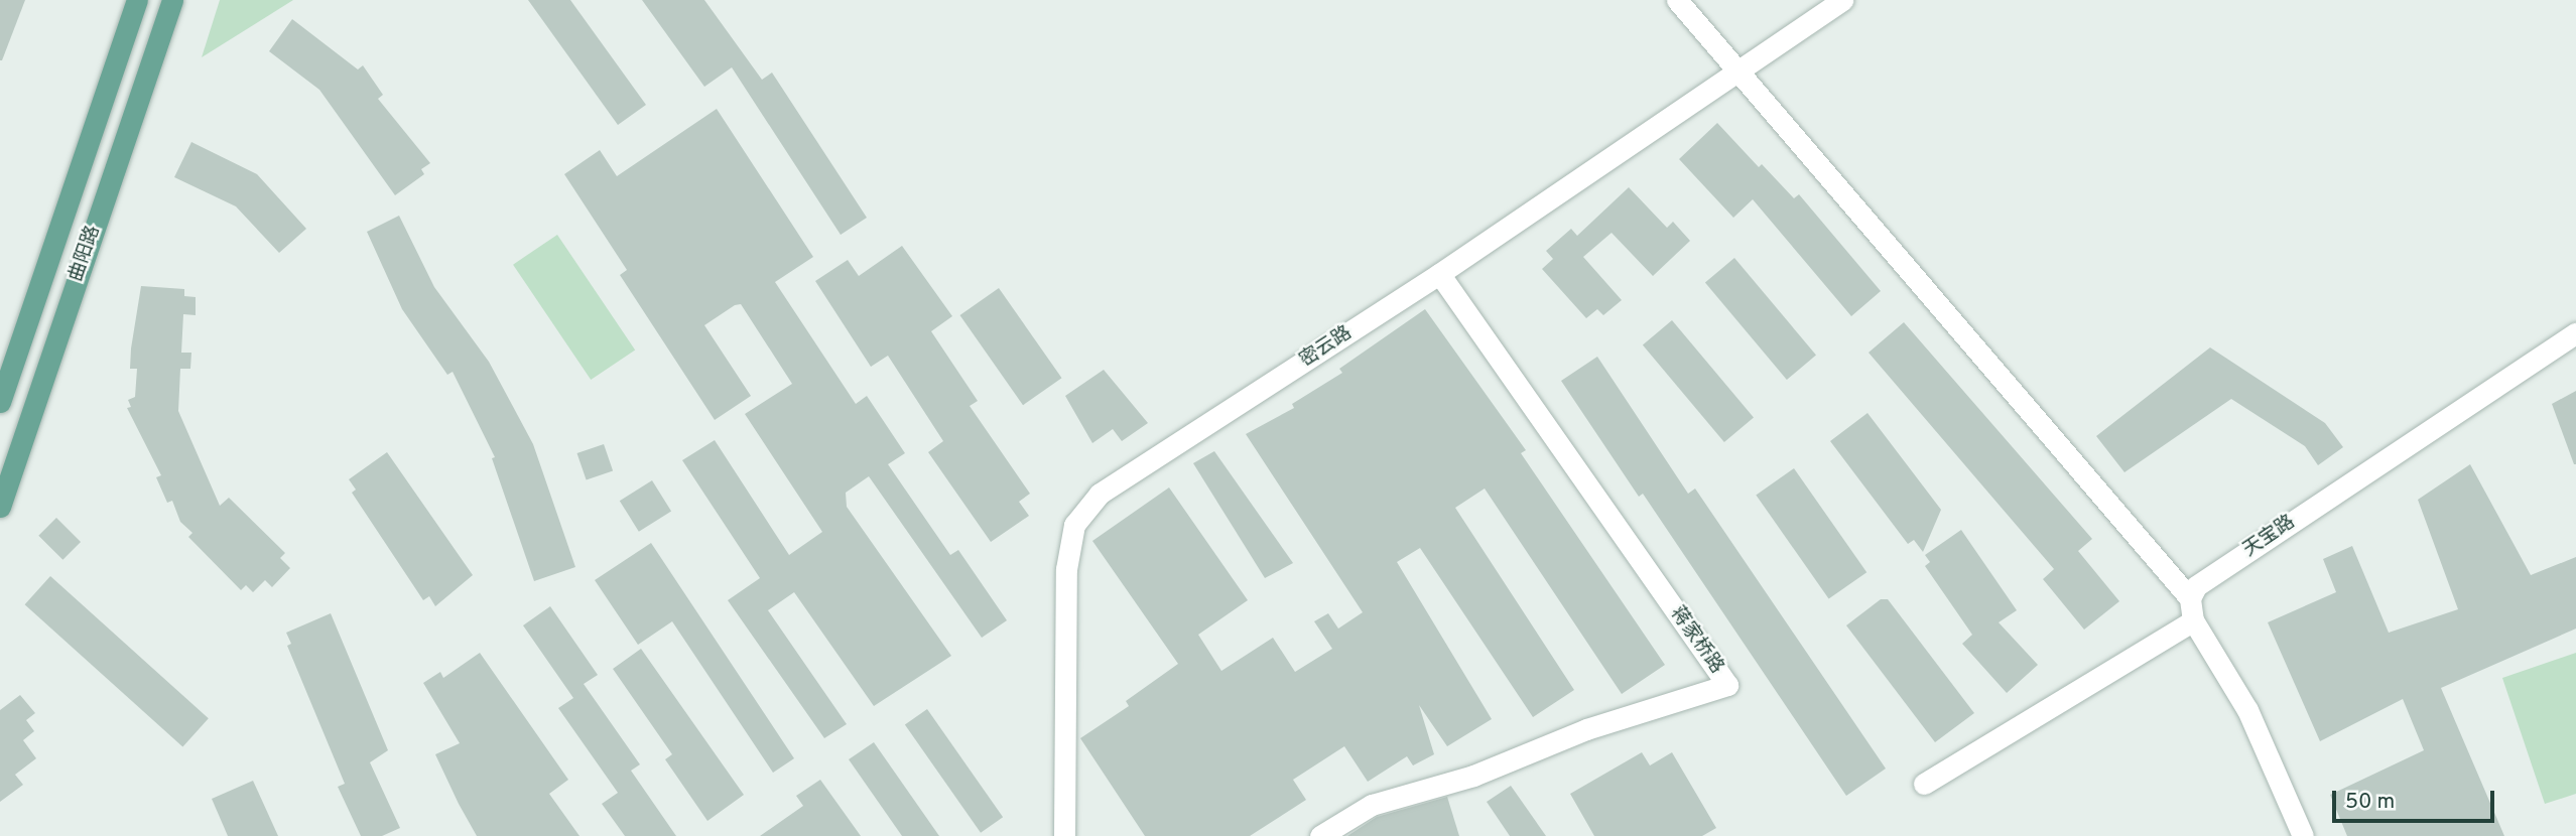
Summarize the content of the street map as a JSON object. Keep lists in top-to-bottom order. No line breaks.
{"streets":{"main road":["曲阳路"],"street":["密云路","天宝路","蒋家桥路"]},"crossings":[["密云路","蒋家桥路"]],"scale_bar":"50 m"}
